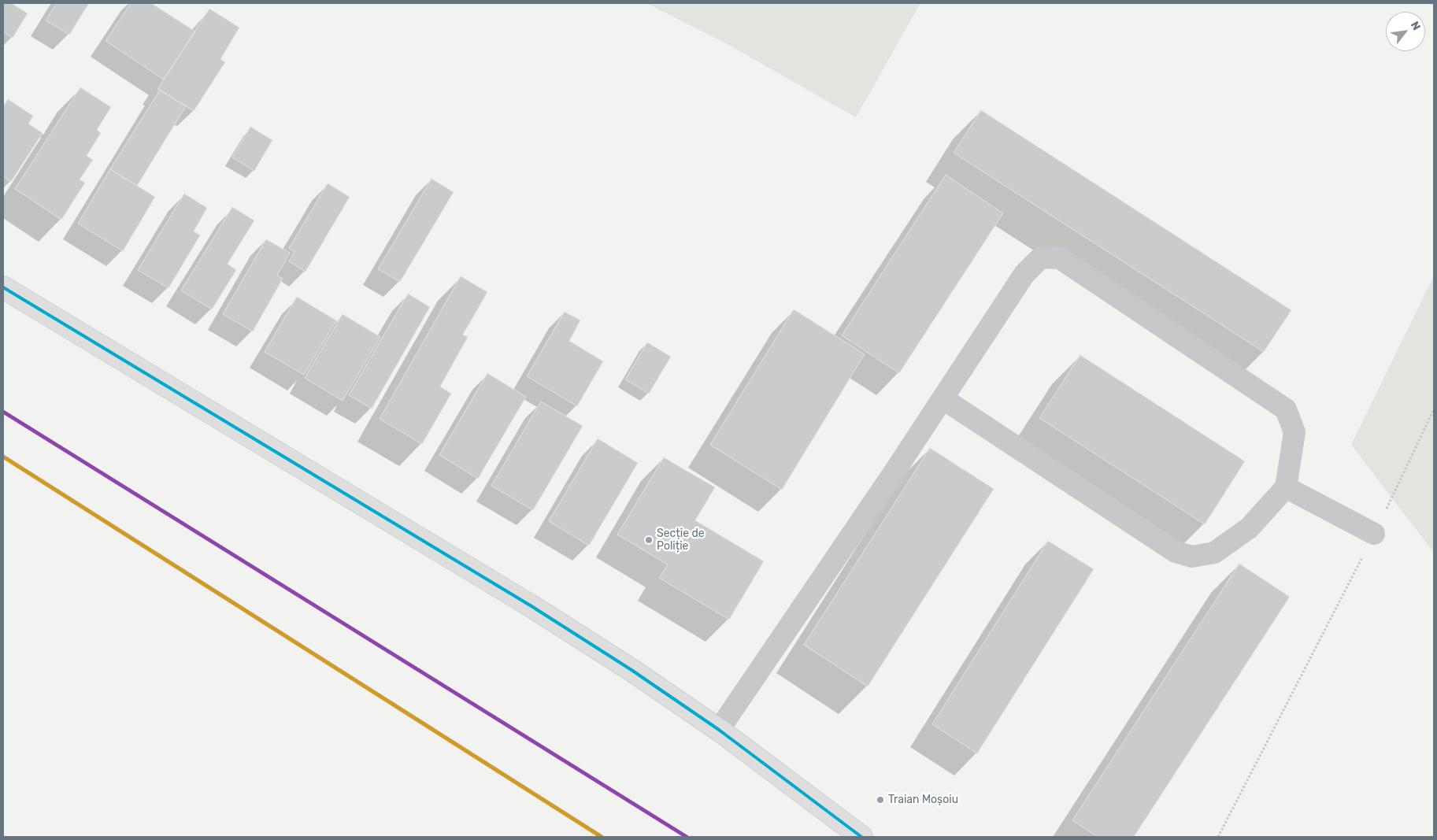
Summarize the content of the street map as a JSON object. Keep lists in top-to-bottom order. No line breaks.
{"places":["Secție de Poliție","Traian Moșoiu"],"north":"top right"}
